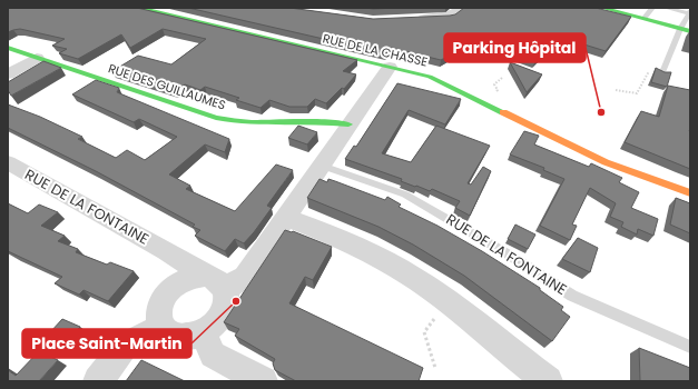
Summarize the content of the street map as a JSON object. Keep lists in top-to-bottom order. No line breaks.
{"streets":{"street":["RUE DE LA CHASSE","RUE DES GUILLAUMES","RUE DE LA FONTAINE"]},"places":["Parking Hôpital","Place Saint-Martin"]}
